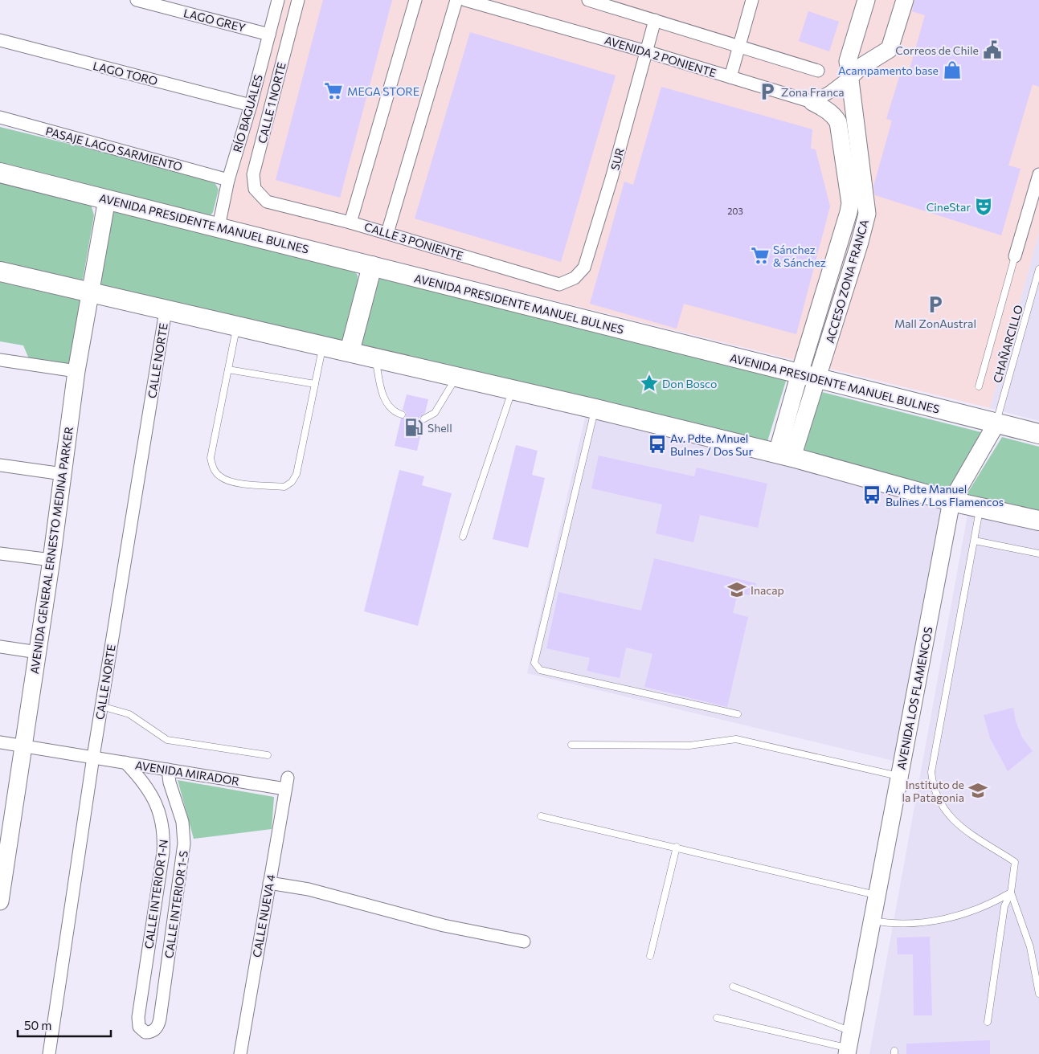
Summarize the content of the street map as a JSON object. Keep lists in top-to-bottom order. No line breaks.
{"streets":{"main road":["AVENIDA PRESIDENTE MANUEL BULNES"],"street":["LAGO GREY","AVENIDA 2 PONIENTE","LAGO TORO","CALLE 1 NORTE","RÍO BAGUALES","PASAJE LAGO SARMIENTO","SUR","CALLE 3 PONIENTE","ACCESO ZONA FRANCA","CALLE NORTE","AVENIDA GENERAL ERNESTO MEDINA PARKER","AVENIDA LOS FLAMENCOS","AVENIDA MIRADOR","CALLE INTERIOR 1-N","CALLE INTERIOR 1-S","CALLE NUEVA 4"],"lane":["CHAÑARCILLO"]},"crossings":[["LAGO GREY","RÍO BAGUALES"],["AVENIDA 2 PONIENTE","SUR"],["AVENIDA 2 PONIENTE","ACCESO ZONA FRANCA"],["LAGO TORO","RÍO BAGUALES"],["CALLE 1 NORTE","CALLE 3 PONIENTE"],["RÍO BAGUALES","PASAJE LAGO SARMIENTO"],["RÍO BAGUALES","AVENIDA PRESIDENTE MANUEL BULNES"],["SUR","CALLE 3 PONIENTE"],["AVENIDA PRESIDENTE MANUEL BULNES","ACCESO ZONA FRANCA"],["AVENIDA PRESIDENTE MANUEL BULNES","CHAÑARCILLO"],["AVENIDA PRESIDENTE MANUEL BULNES","AVENIDA GENERAL ERNESTO MEDINA PARKER"],["AVENIDA PRESIDENTE MANUEL BULNES","AVENIDA LOS FLAMENCOS"],["CHAÑARCILLO","AVENIDA LOS FLAMENCOS"],["CALLE NORTE","AVENIDA MIRADOR"],["AVENIDA GENERAL ERNESTO MEDINA PARKER","AVENIDA MIRADOR"],["AVENIDA MIRADOR","CALLE INTERIOR 1-N"],["AVENIDA MIRADOR","CALLE INTERIOR 1-S"],["AVENIDA MIRADOR","CALLE NUEVA 4"],["CALLE INTERIOR 1-N","CALLE INTERIOR 1-S"]],"places":{"public building":["Correos de Chile"],"shop":["Acampamento base"],"supermarket":["MEGA STORE","Sánchez & Sánchez"],"parking":["Zona Franca","Mall ZonAustral"],"theatre":["CineStar"],"place":["Don Bosco"],"fuel station":["Shell"],"bus stop":["Av. Pdte. Mnuel Bulnes / Dos Sur","Av, Pdte Manuel Bulnes / Los Flamencos"],"school or university":["Inacap","Instituto de la Patagonia"]},"house_numbers":["203"],"scale_bar":"50 m"}
